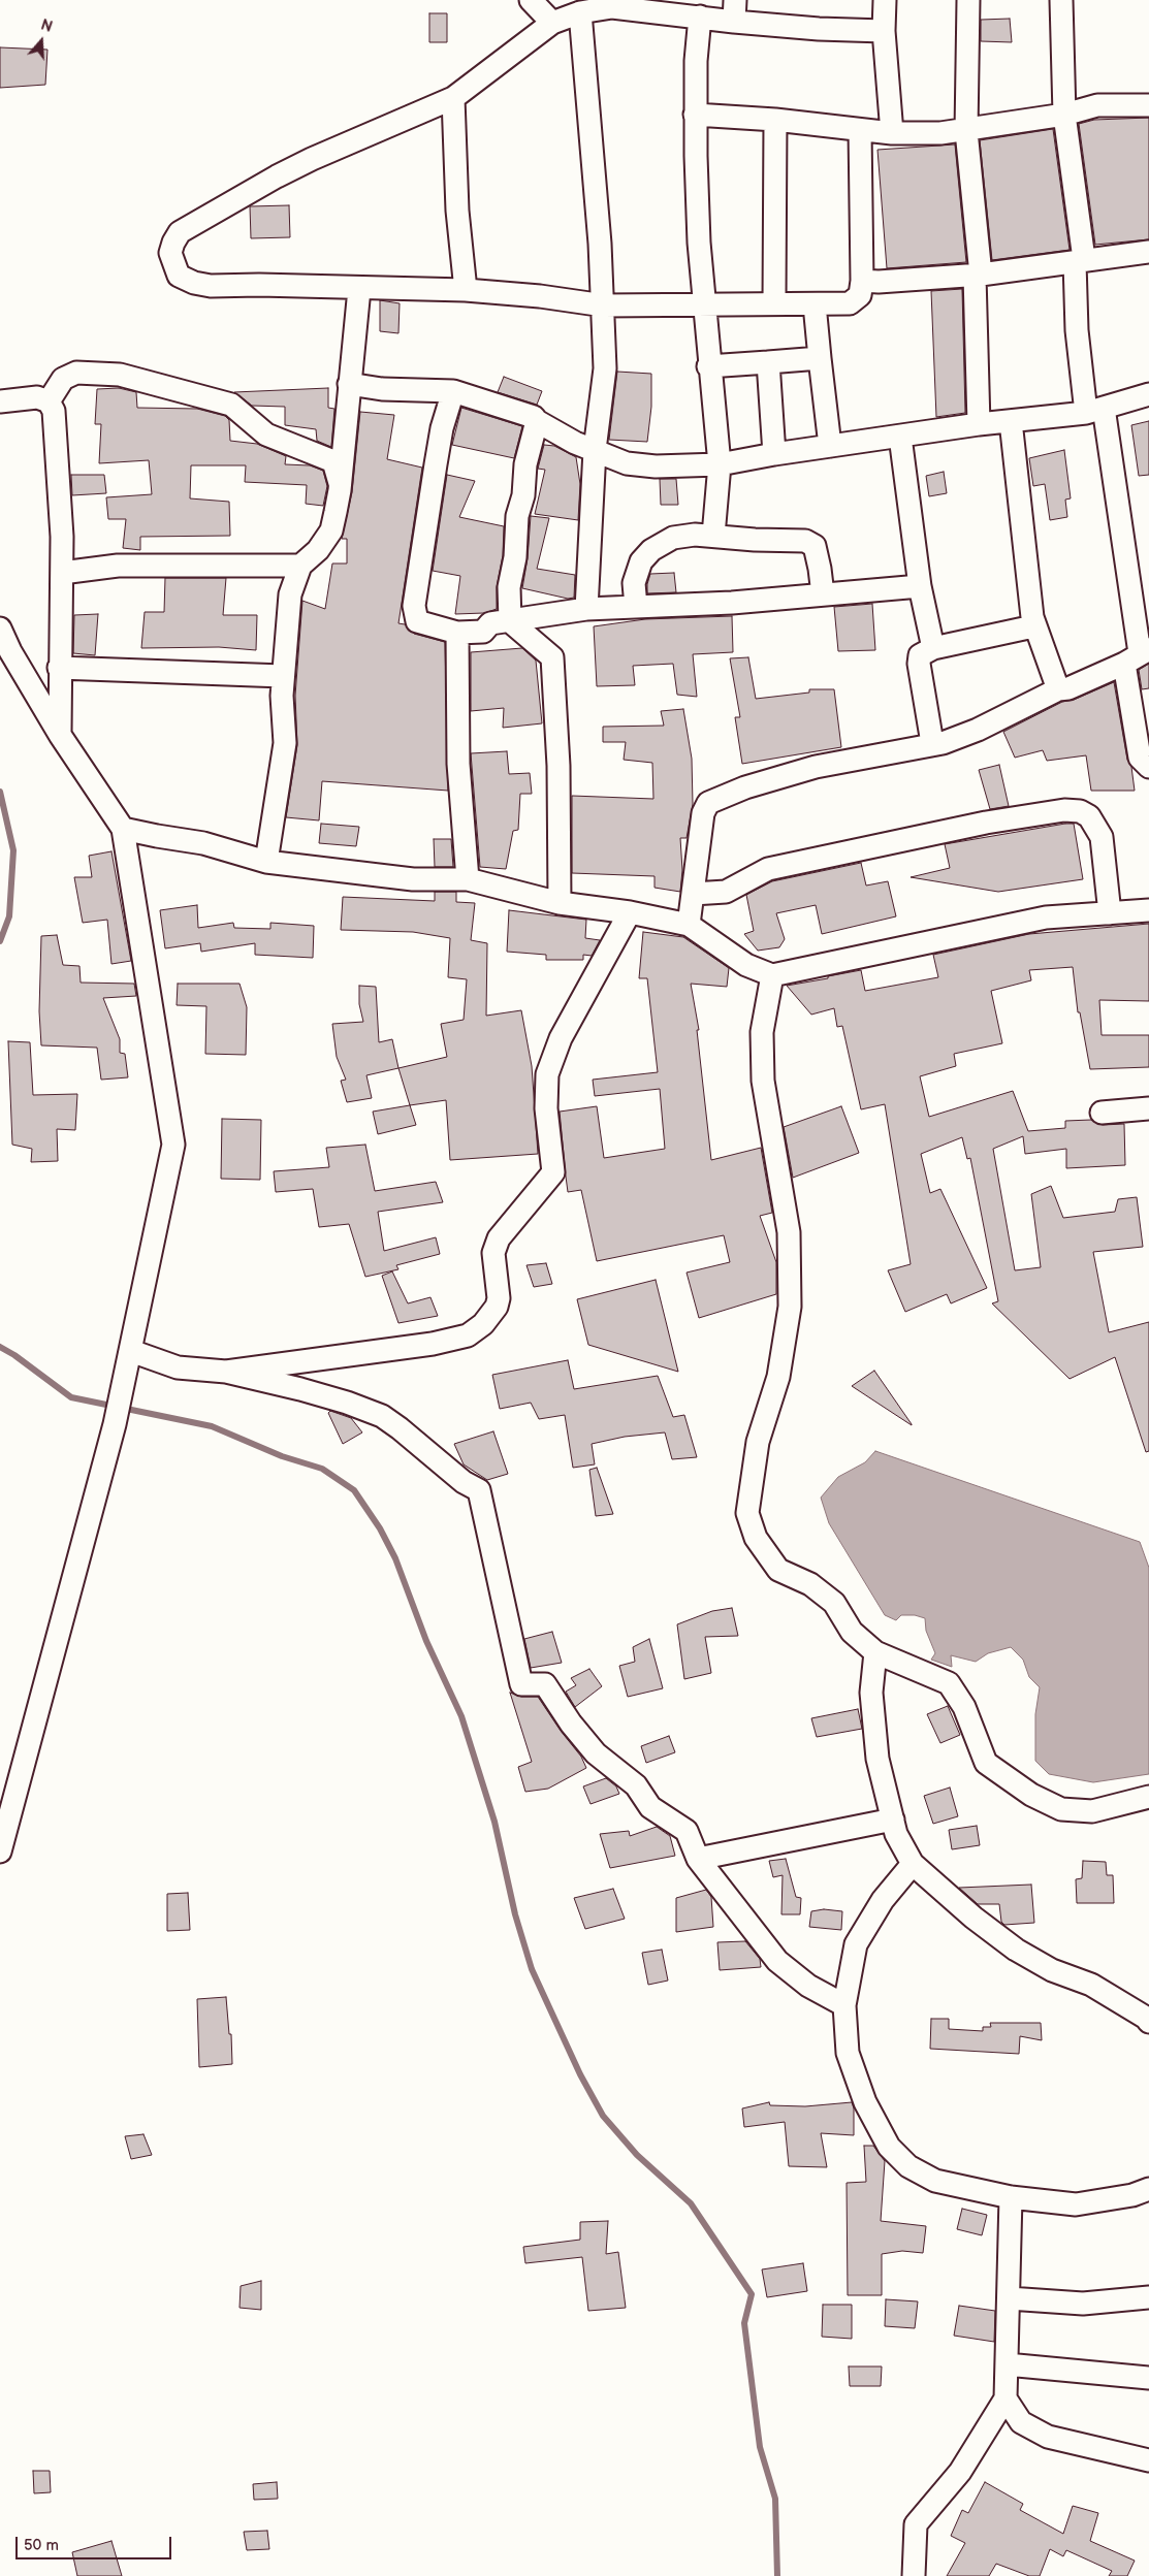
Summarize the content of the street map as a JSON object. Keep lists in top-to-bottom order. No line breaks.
{"scale_bar":"50 m","north":"top"}
